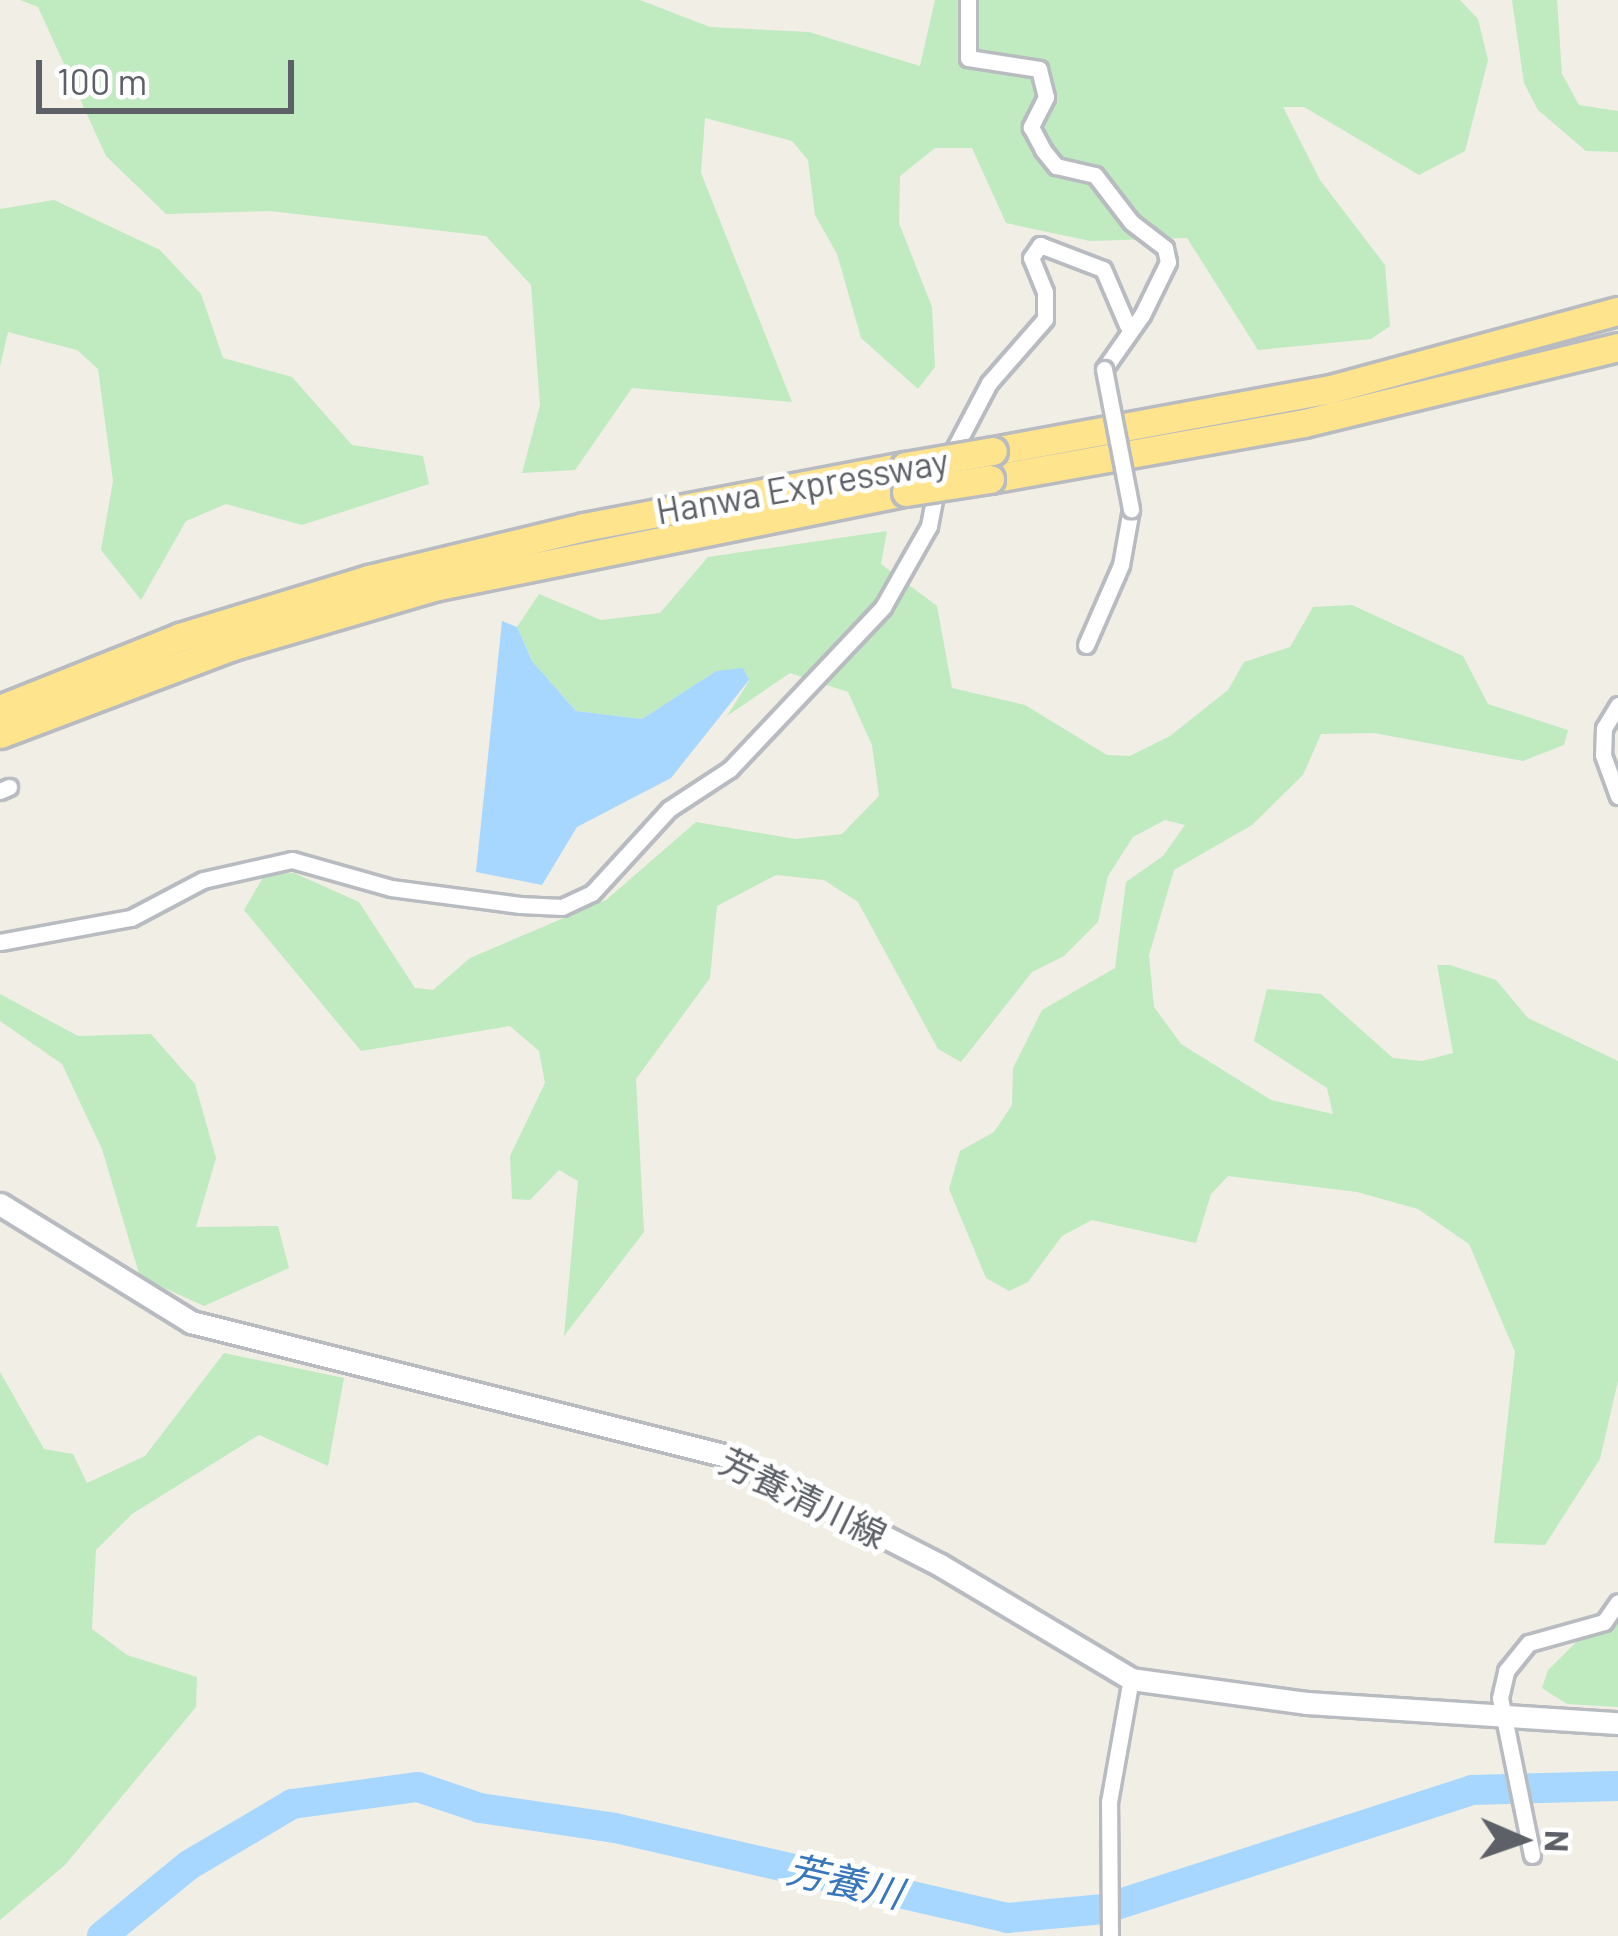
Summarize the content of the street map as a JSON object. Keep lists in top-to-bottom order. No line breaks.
{"streets":{"highway":["Hanwa Expressway"],"main road":["芳養清川線"]},"water":["芳養川"],"scale_bar":"100 m","north":"right"}
